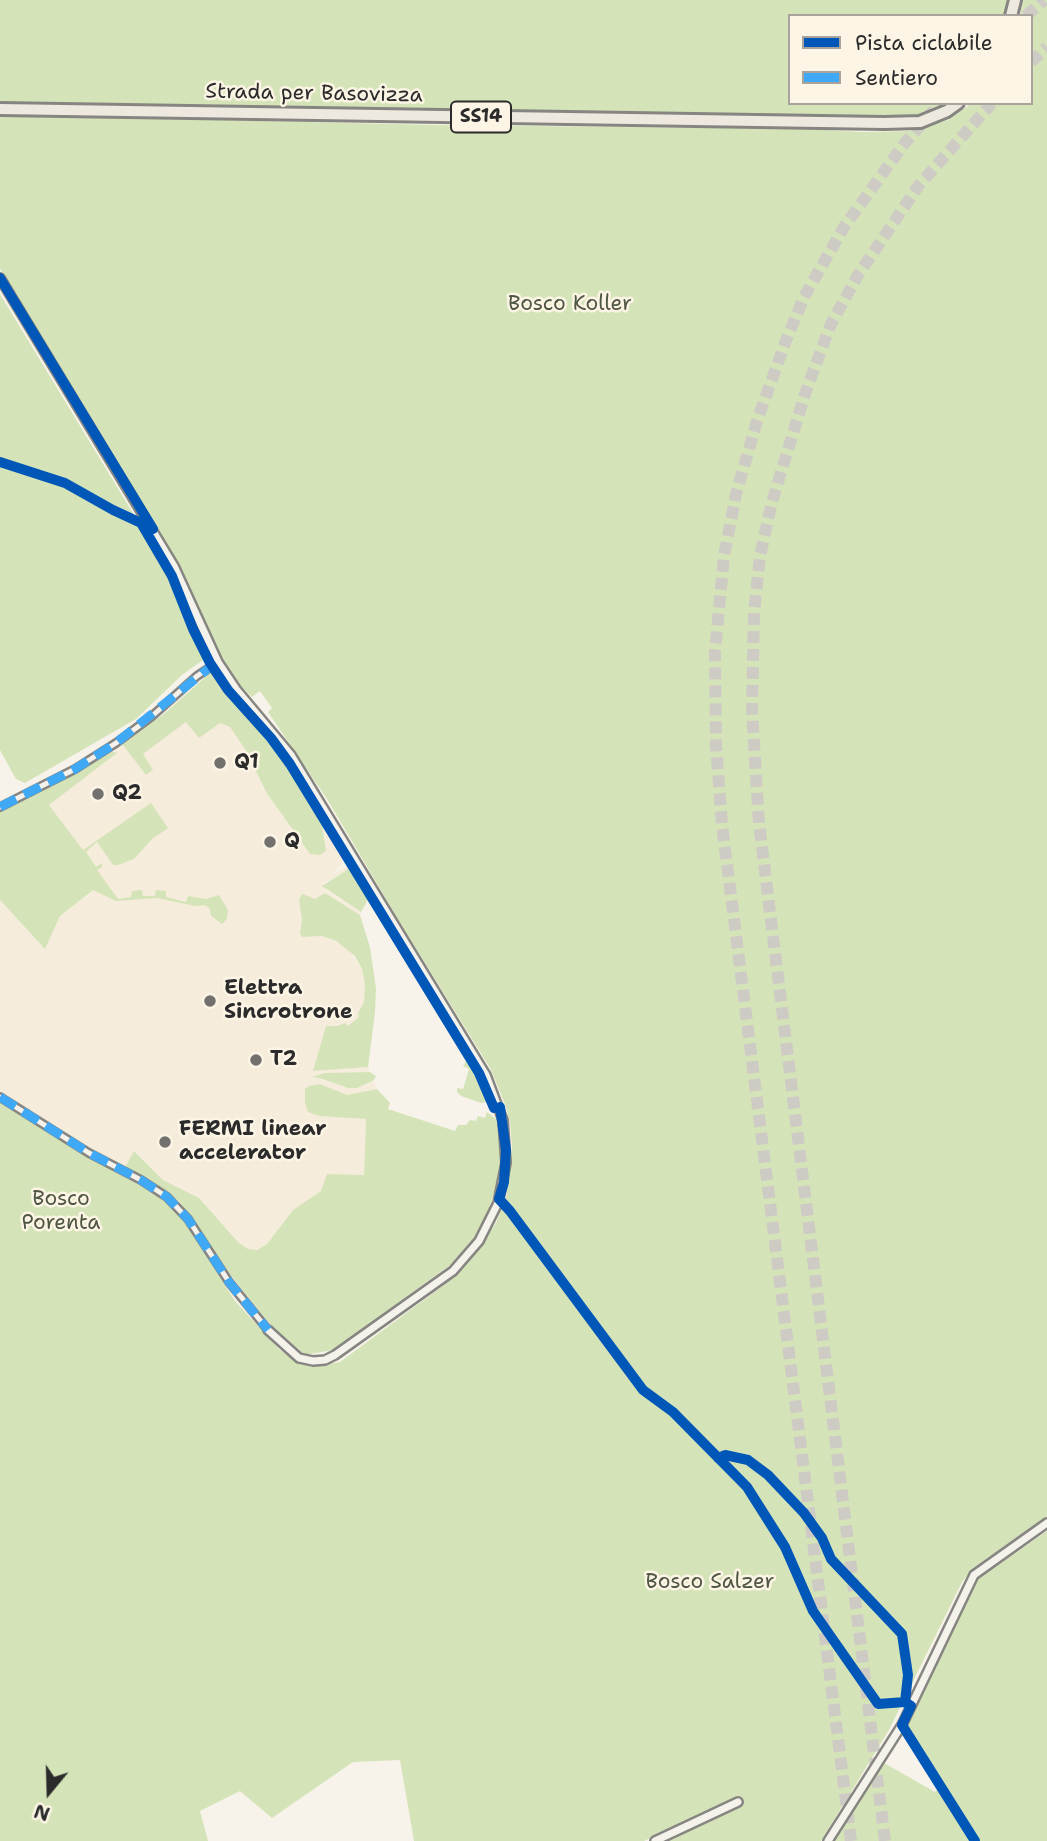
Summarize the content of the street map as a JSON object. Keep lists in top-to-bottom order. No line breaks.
{"streets":{"main road":["Strada per Basovizza","SS14"]},"parks":["Bosco Koller","Bosco Porenta","Bosco Salzer"],"places":["Q1","Q2","Q","Elettra Sincrotrone","T2","FERMI linear accelerator"],"legend":["Pista ciclabile","Sentiero"],"north":"bottom"}
